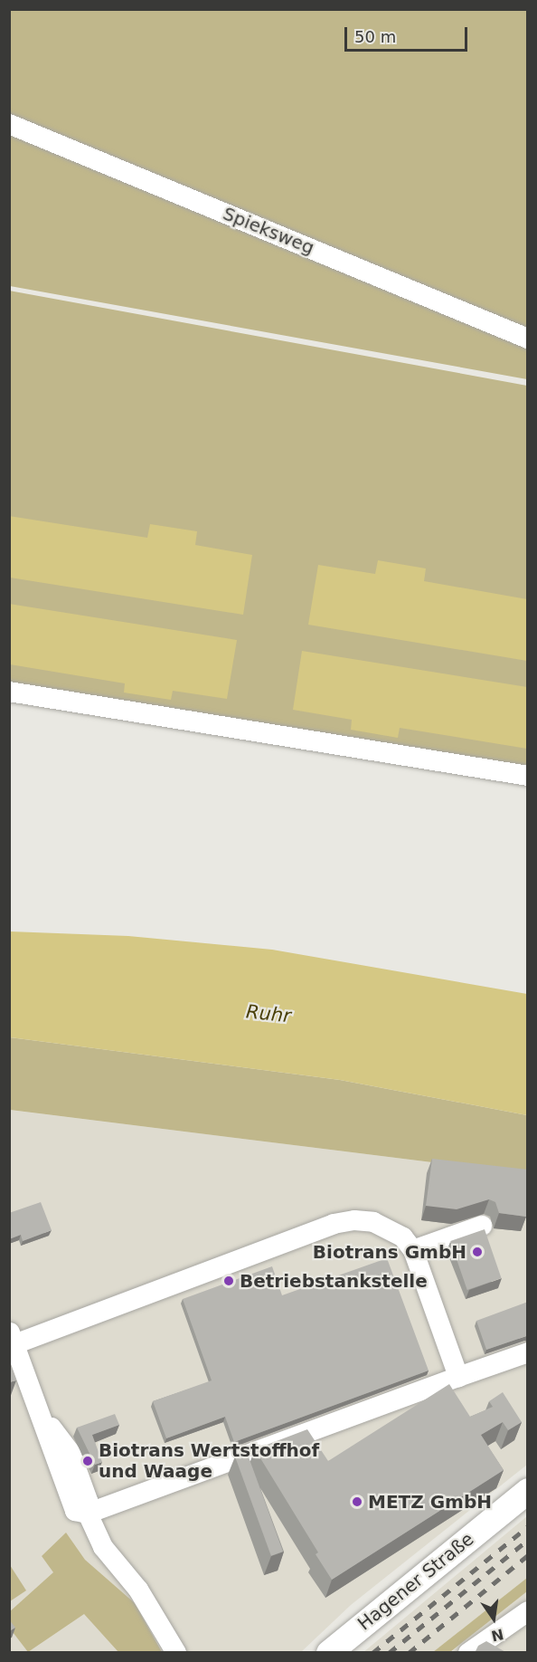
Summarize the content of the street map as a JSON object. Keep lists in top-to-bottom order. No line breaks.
{"streets":{"main road":["Hagener Straße"],"lane":["Spieksweg"]},"water":["Ruhr"],"places":["Biotrans GmbH","Betriebstankstelle","Biotrans Wertstoffhof und Waage","METZ GmbH"],"scale_bar":"50 m","north":"bottom"}
